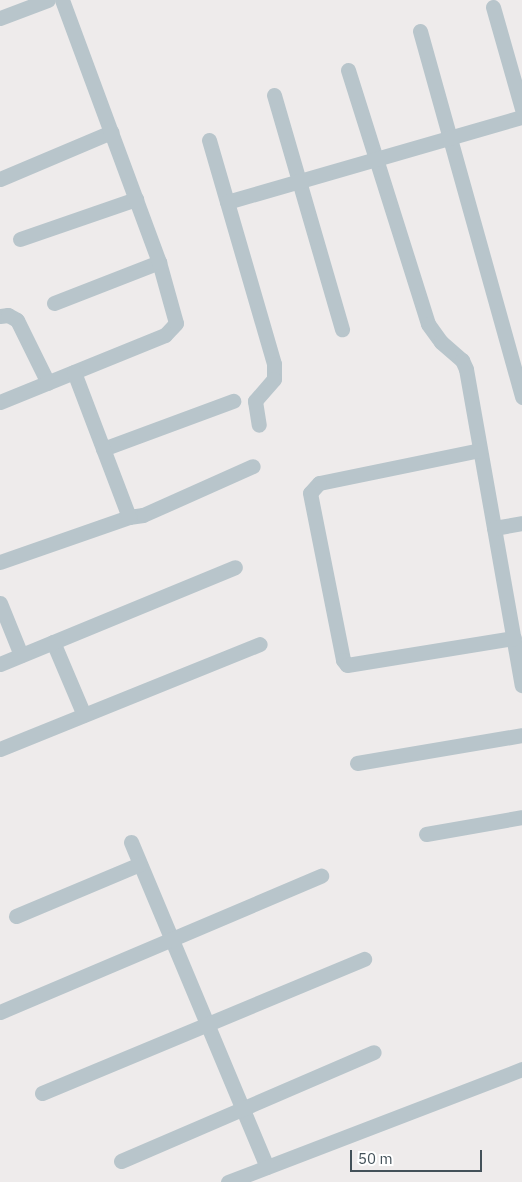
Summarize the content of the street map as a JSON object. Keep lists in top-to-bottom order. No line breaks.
{"scale_bar":"50 m"}
